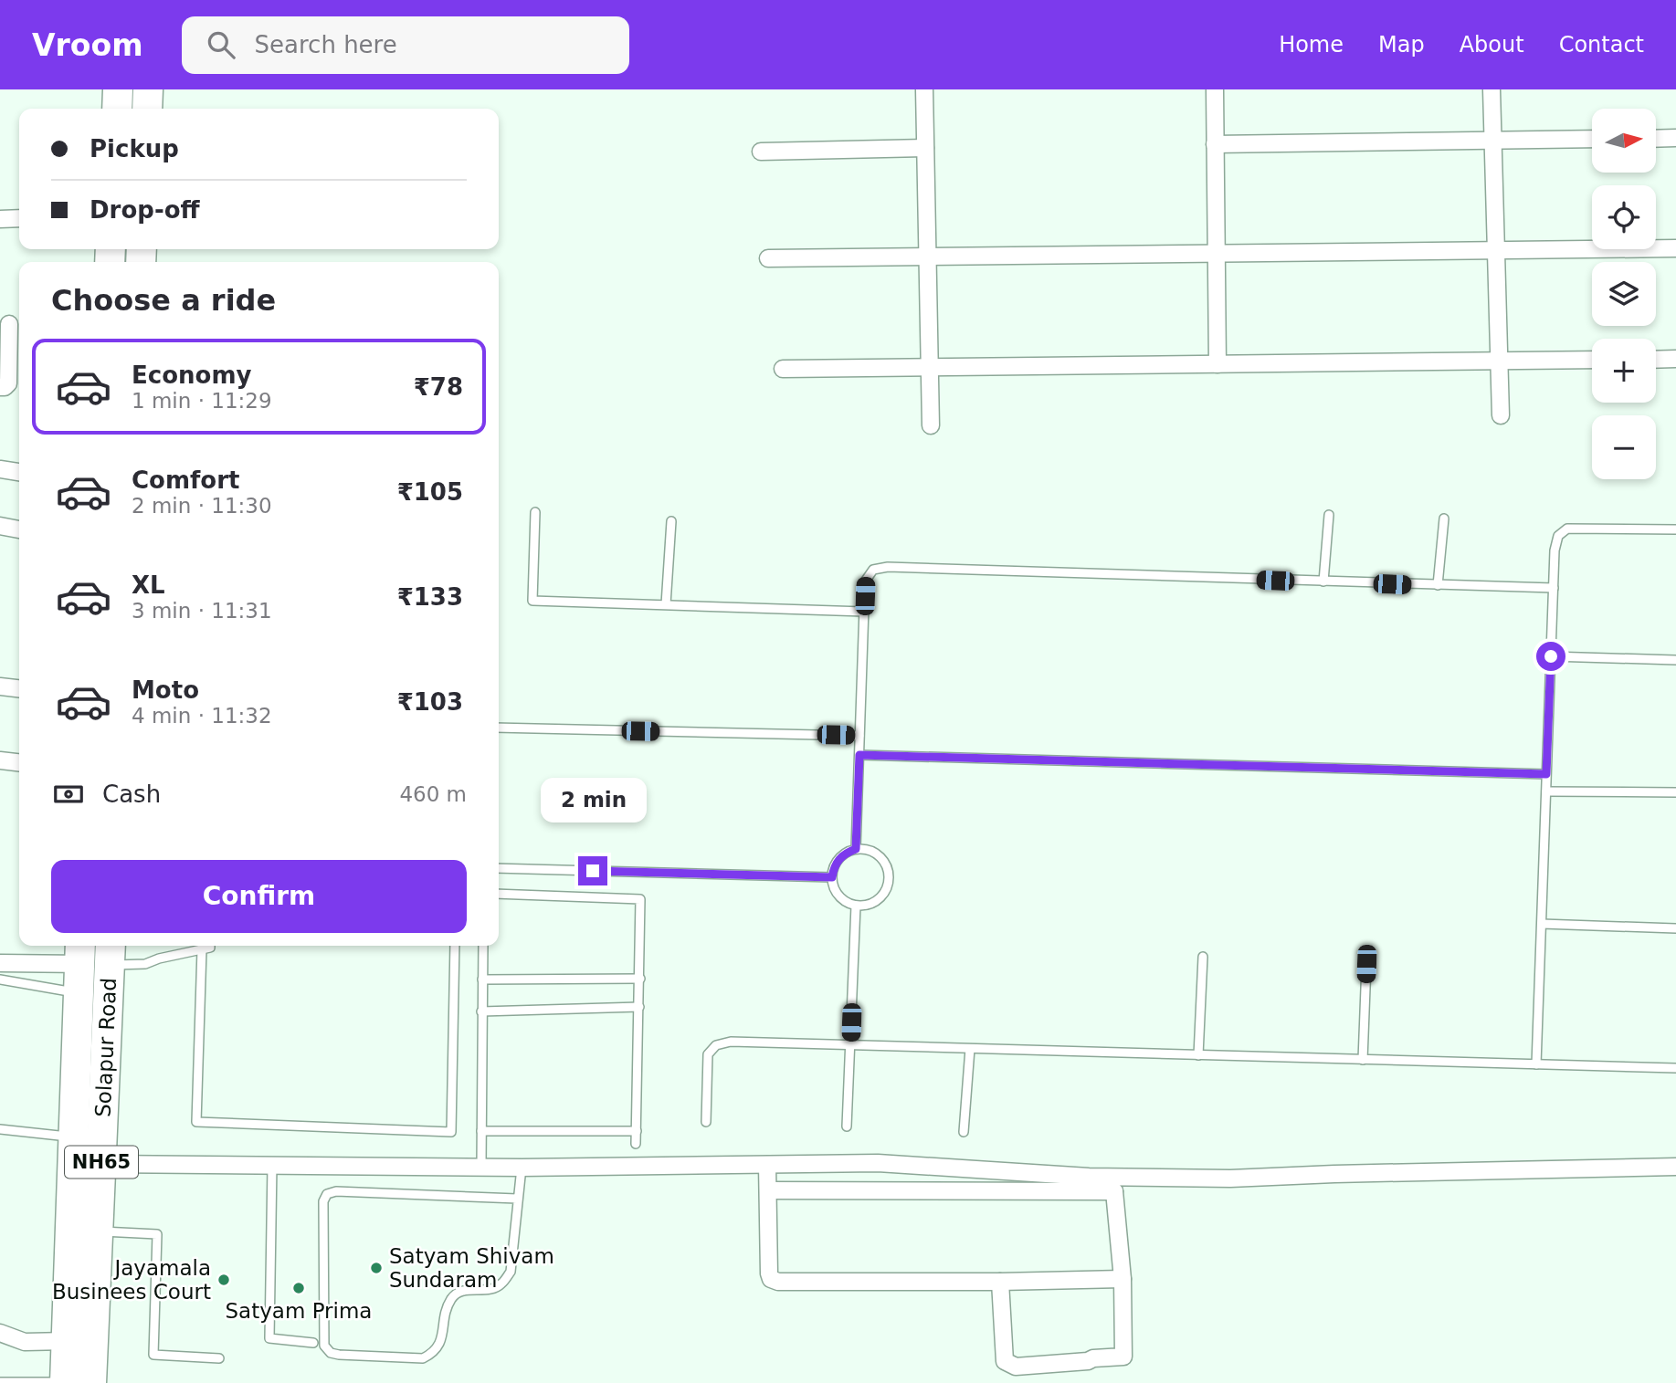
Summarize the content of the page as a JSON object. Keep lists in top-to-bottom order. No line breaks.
{"streets":{"highway":["Solapur Road","NH65"]},"places":["Satyam Shivam Sundaram","Jayamala Businees Court","Satyam Prima"],"north":"right","page":{"header":"Vroom","search":"Search here","nav":["Home","Map","About","Contact"],"map_buttons":["+","−"],"banner":["Pickup","Drop-off"],"heading":"Choose a ride","list":[{"name":"Economy","note":"1 min · 11:29","value":"₹78"},{"name":"Comfort","note":"2 min · 11:30","value":"₹105"},{"name":"XL","note":"3 min · 11:31","value":"₹133"},{"name":"Moto","note":"4 min · 11:32","value":"₹103"}],"pay":["Cash","460 m"],"bubble":"2 min","buttons":"Confirm"}}
